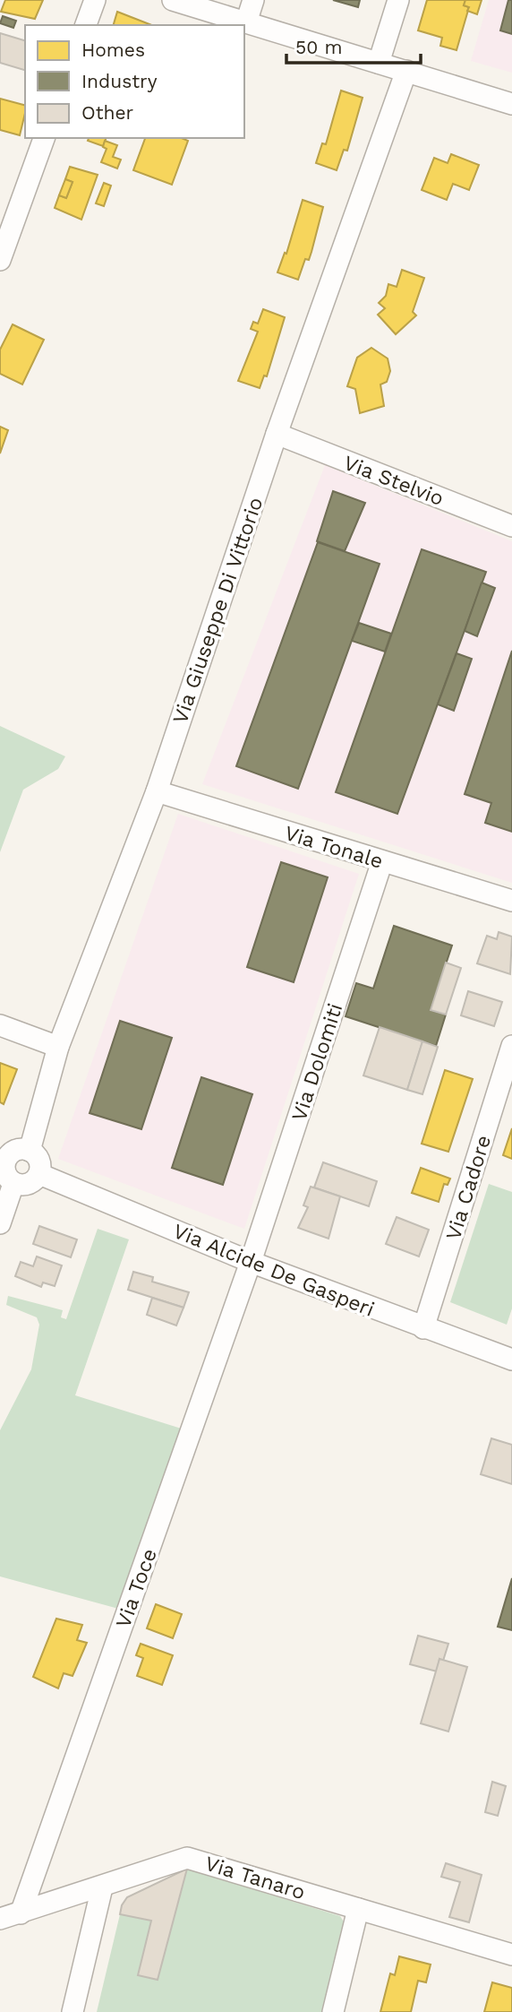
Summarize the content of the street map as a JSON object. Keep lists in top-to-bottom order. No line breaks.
{"streets":{"street":["Via Stelvio","Via Giuseppe Di Vittorio","Via Tonale","Via Dolomiti","Via Cadore","Via Alcide De Gasperi","Via Toce","Via Tanaro"]},"crossings":[["Via Stelvio","Via Giuseppe Di Vittorio"],["Via Giuseppe Di Vittorio","Via Tonale"],["Via Giuseppe Di Vittorio","Via Alcide De Gasperi"],["Via Tonale","Via Dolomiti"],["Via Dolomiti","Via Alcide De Gasperi"],["Via Dolomiti","Via Toce"],["Via Cadore","Via Alcide De Gasperi"],["Via Alcide De Gasperi","Via Toce"],["Via Toce","Via Tanaro"]],"legend":["Homes","Industry","Other"],"scale_bar":"50 m"}
